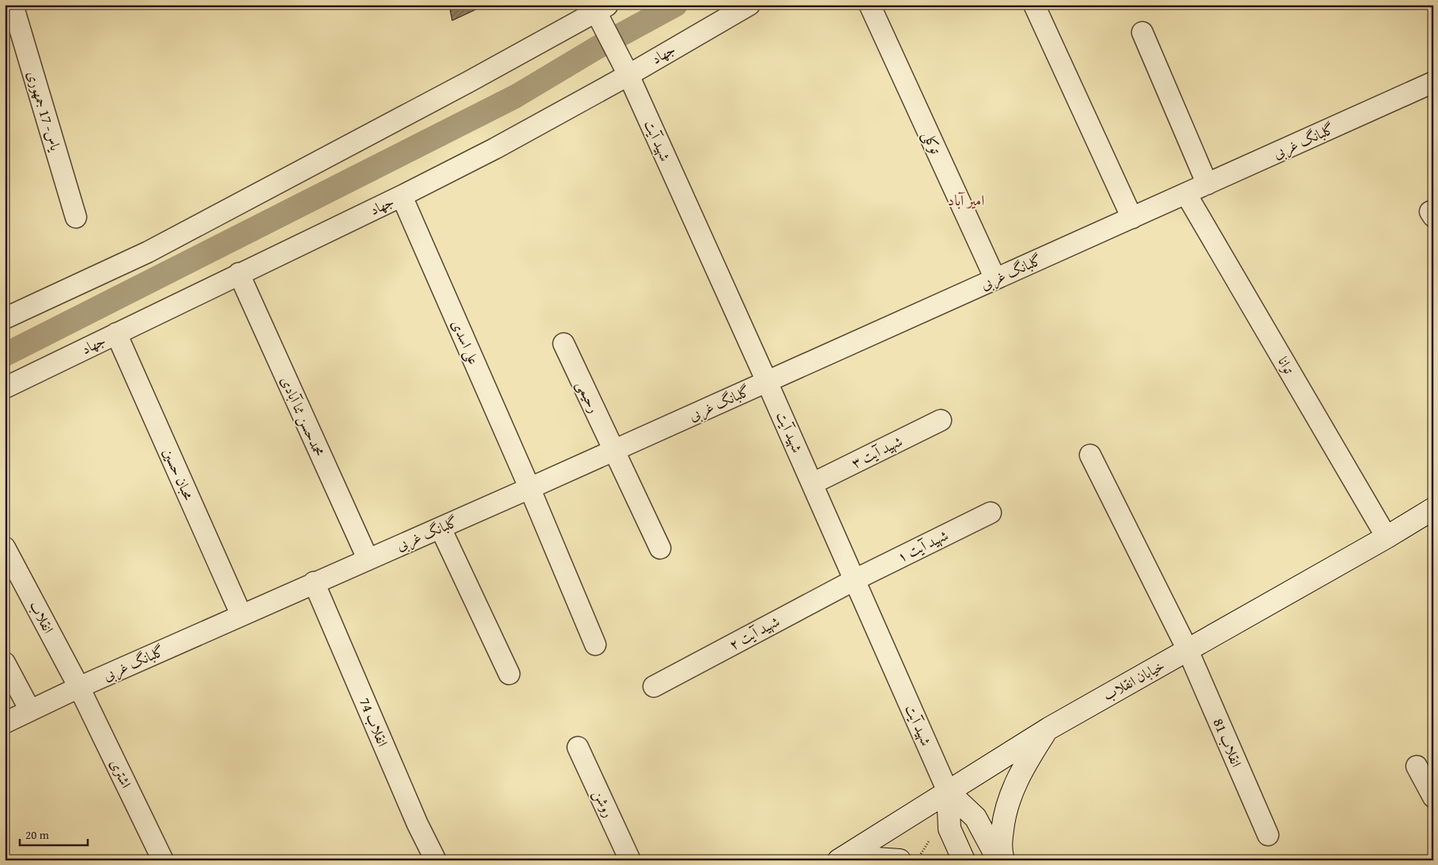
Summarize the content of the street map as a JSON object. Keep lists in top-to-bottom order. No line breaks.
{"streets":{"main road":["خیابان انقلاب"],"street":["جهاد","یاس- 17 جمهوری","شهید آیت","گلبانگ غربی","توکلی","علی اسدی","توانا","رحیمی","محمدحسن ثنا آبادی","شهید آیت ۳","محبان حسین","شهید آیت ۱","انقلاب","شهید آیت ۲","انقلاب 74","انقلاب 81","اشتری","روشن"]},"crossings":[["جهاد","شهید آیت"],["جهاد","علی اسدی"],["جهاد","محمدحسن ثنا آبادی"],["جهاد","محبان حسین"],["شهید آیت","گلبانگ غربی"],["شهید آیت","شهید آیت ۳"],["شهید آیت","شهید آیت ۱"],["شهید آیت","شهید آیت ۲"],["شهید آیت","خیابان انقلاب"],["گلبانگ غربی","توکلی"],["گلبانگ غربی","علی اسدی"],["گلبانگ غربی","توانا"],["گلبانگ غربی","رحیمی"],["گلبانگ غربی","محمدحسن ثنا آبادی"],["گلبانگ غربی","محبان حسین"],["گلبانگ غربی","انقلاب"],["گلبانگ غربی","انقلاب 74"],["گلبانگ غربی","اشتری"],["توانا","خیابان انقلاب"],["شهید آیت ۱","شهید آیت ۲"],["انقلاب","اشتری"],["خیابان انقلاب","انقلاب 81"]],"districts":["امیر آباد"],"scale_bar":"20 m"}
